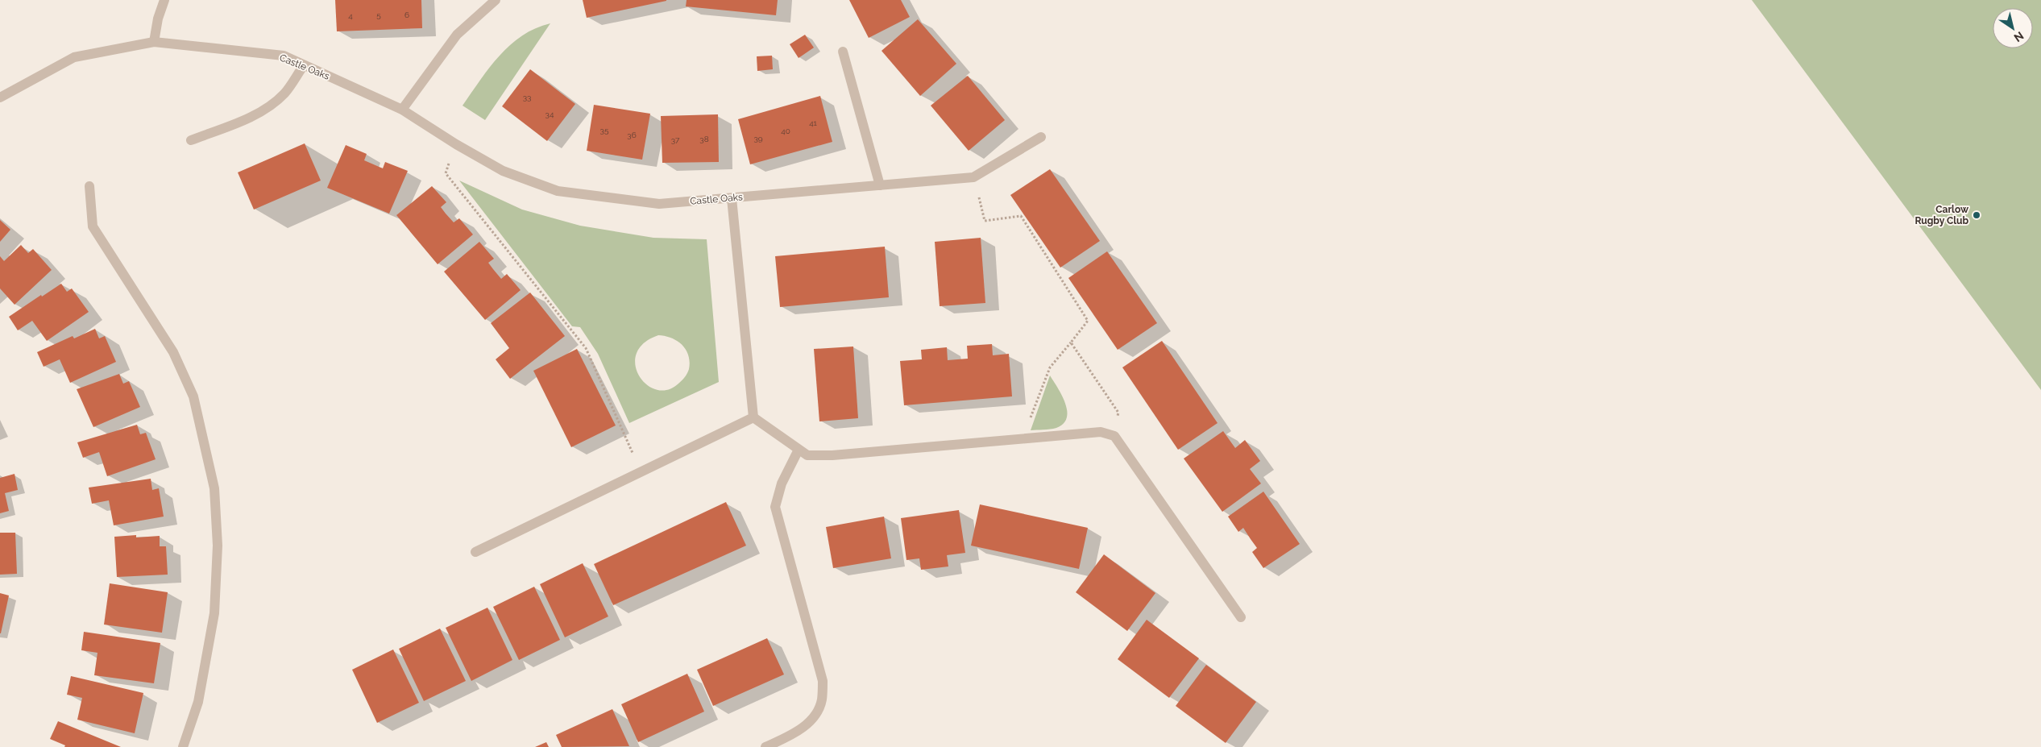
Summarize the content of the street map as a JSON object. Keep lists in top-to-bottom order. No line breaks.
{"streets":{"street":["Castle Oaks"]},"places":["Carlow Rugby Club"],"house_numbers":["5","6","4","33","34","41","35","40","36","39","38","37"],"north":"bottom right"}
